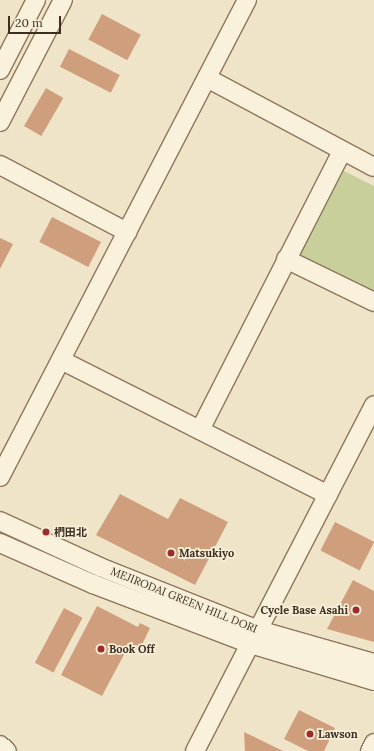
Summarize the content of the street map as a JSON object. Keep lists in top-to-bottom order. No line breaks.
{"streets":{"street":["MEJIRODAI GREEN HILL DORI"]},"places":["椚田北","Matsukiyo","Cycle Base Asahi","Book Off","Lawson"],"scale_bar":"20 m"}
